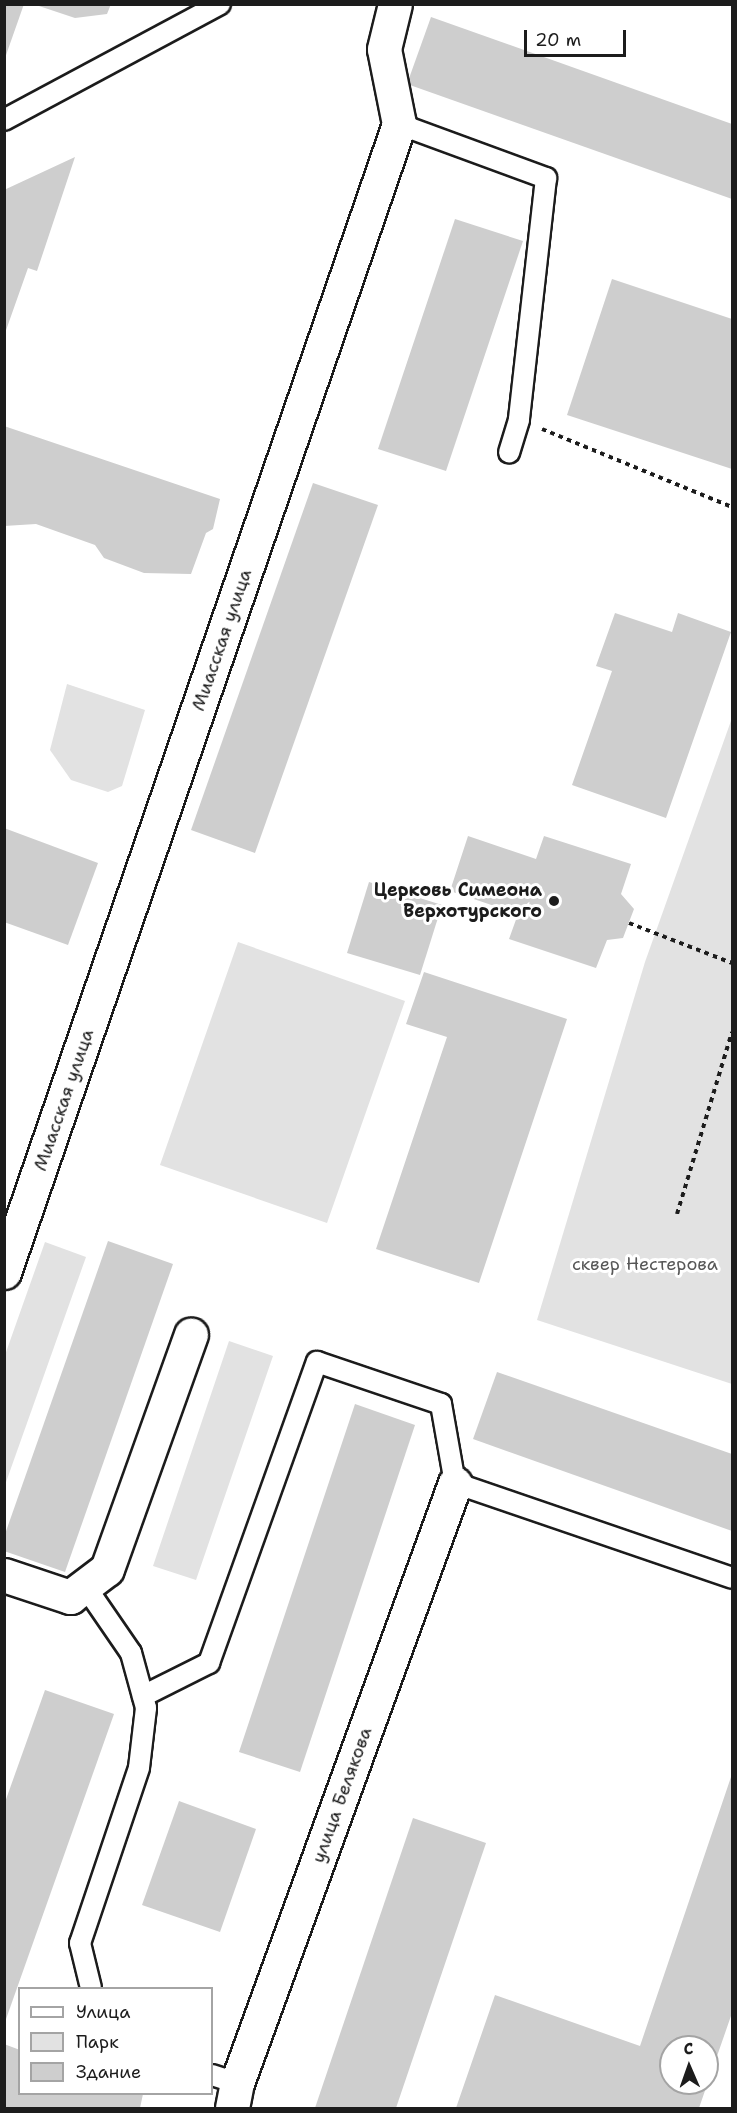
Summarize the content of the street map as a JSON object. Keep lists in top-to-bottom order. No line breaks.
{"streets":{"street":["Миасская улица","улица Белякова"]},"parks":["сквер Нестерова"],"places":["Церковь Симеона Верхотурского"],"legend":["Улица","Парк","Здание"],"scale_bar":"20 m","north":"top"}
